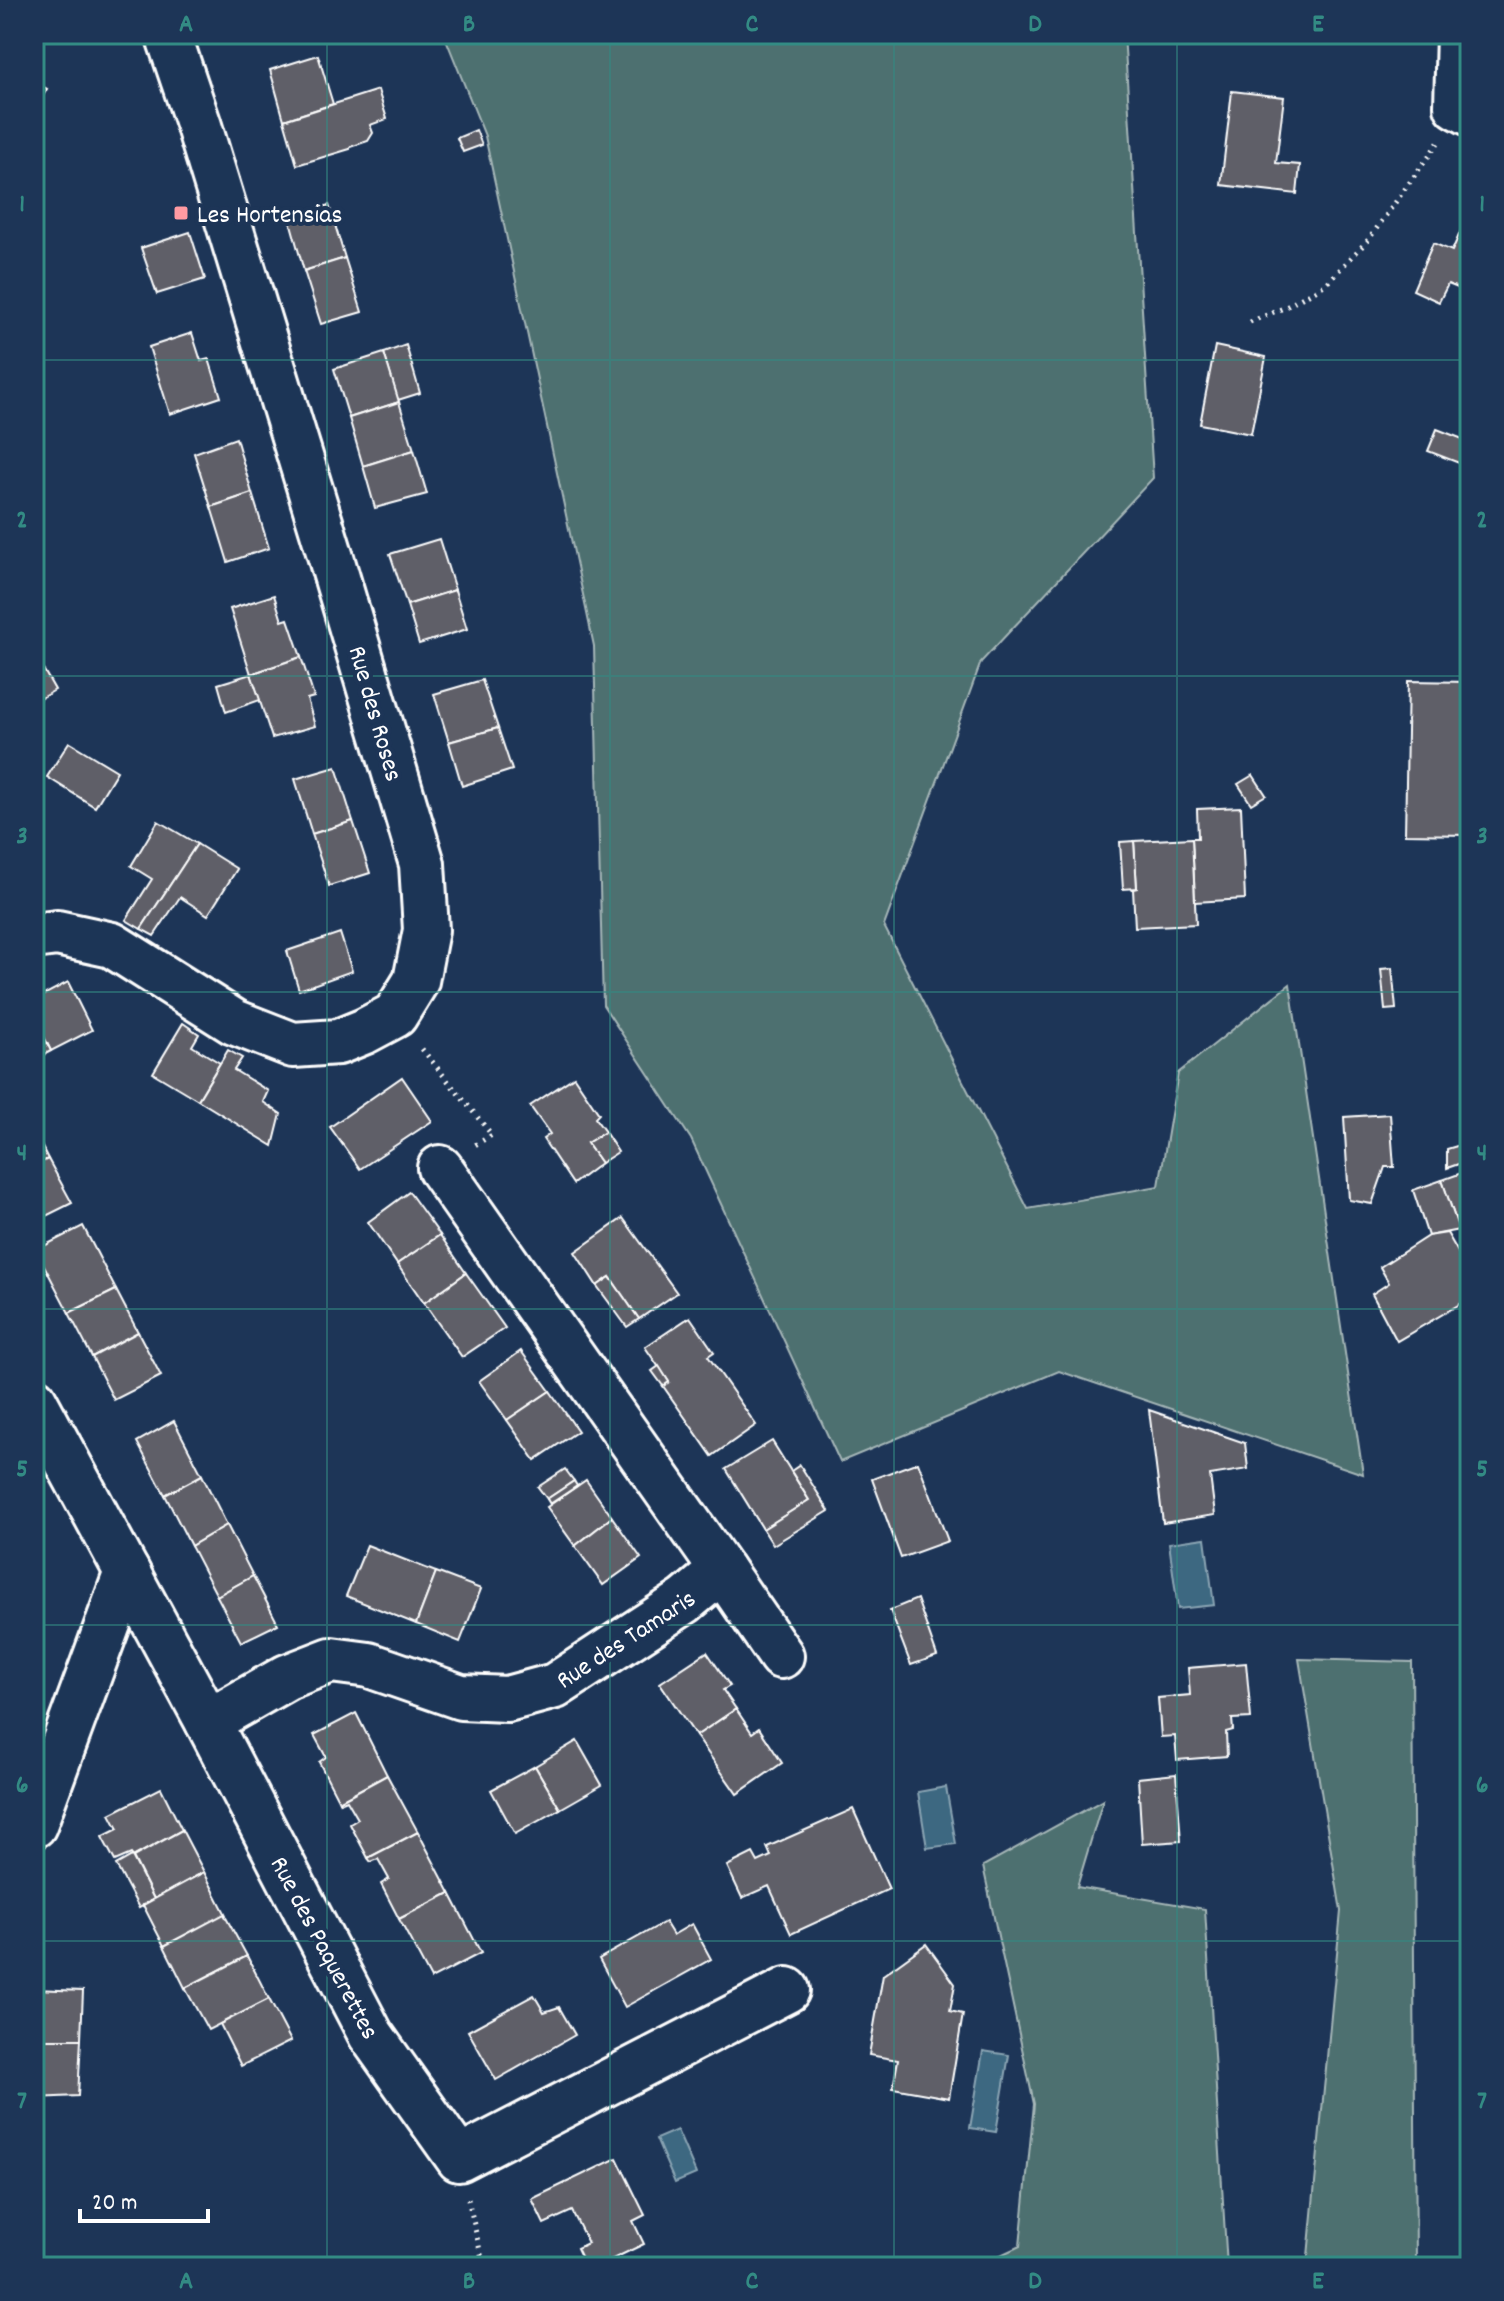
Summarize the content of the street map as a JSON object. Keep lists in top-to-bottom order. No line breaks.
{"streets":{"street":["Rue des Roses","Rue des Tamaris","Rue des Paquerettes"]},"crossings":[["Rue des Tamaris","Rue des Paquerettes"]],"places":{"transit":["Les Hortensias"]},"scale_bar":"20 m","grid":{"columns":["A","B","C","D","E"],"rows":["1","2","3","4","5","6","7"]}}
